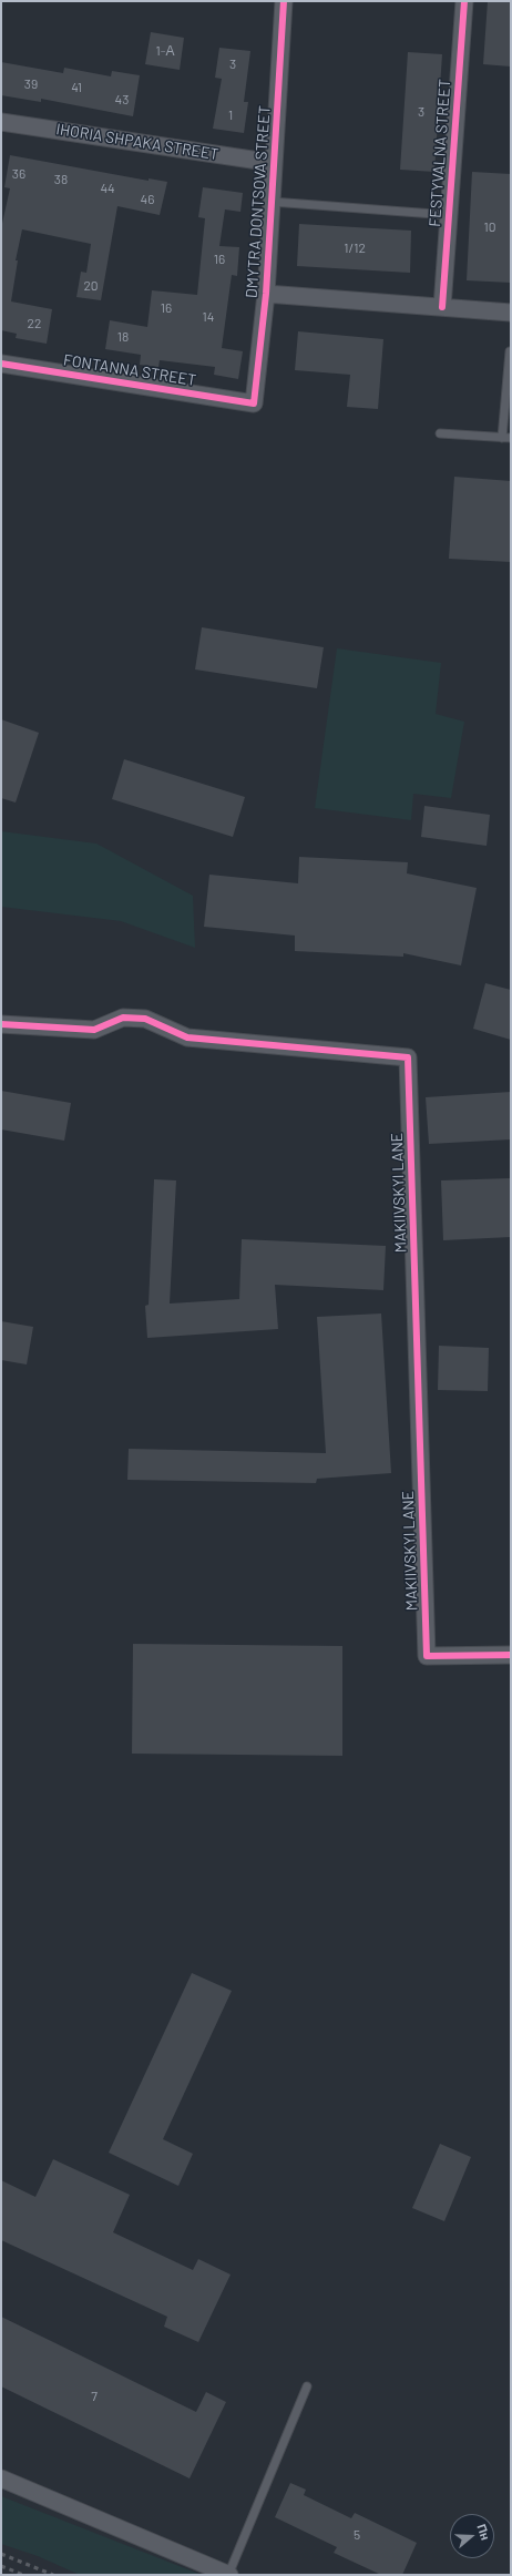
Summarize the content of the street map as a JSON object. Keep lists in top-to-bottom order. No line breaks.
{"streets":{"street":["IHORIA SHPAKA STREET","FESTYVALNA STREET","DMYTRA DONTSOVA STREET","FONTANNA STREET","MAKIIVSKYI LANE"]},"crossings":[["IHORIA SHPAKA STREET","DMYTRA DONTSOVA STREET"],["DMYTRA DONTSOVA STREET","FONTANNA STREET"]],"house_numbers":["1-А","3","39","41","43","3","1","36","38","44","46","10","1/12","16","20","16","14","22","18","7","5"],"north":"right"}
